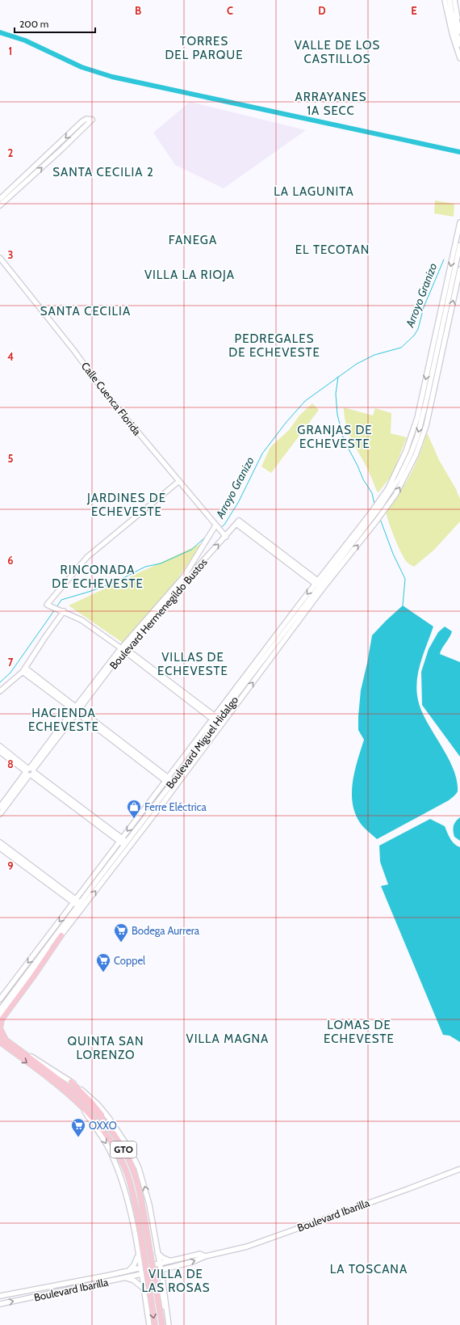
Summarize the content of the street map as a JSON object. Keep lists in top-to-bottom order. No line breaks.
{"streets":{"main road":["GTO"],"street":["Calle Cuenca Florida","Boulevard Hermenegildo Bustos","Boulevard Miguel Hidalgo","Boulevard Ibarilla"]},"crossings":[["Calle Cuenca Florida","Boulevard Hermenegildo Bustos"],["Boulevard Hermenegildo Bustos","Boulevard Miguel Hidalgo"]],"districts":["TORRES DEL PARQUE","VALLE DE LOS CASTILLOS","ARRAYANES 1A SECC","SANTA CECILIA 2","LA LAGUNITA","FANEGA","EL TECOTAN","VILLA LA RIOJA","SANTA CECILIA","PEDREGALES DE ECHEVESTE","GRANJAS DE ECHEVESTE","JARDINES DE ECHEVESTE","RINCONADA DE ECHEVESTE","VILLAS DE ECHEVESTE","HACIENDA ECHEVESTE","LOMAS DE ECHEVESTE","VILLA MAGNA","QUINTA SAN LORENZO","LA TOSCANA","VILLA DE LAS ROSAS"],"water":["Arroyo Granizo"],"places":{"shop":["Ferre Eléctrica"],"supermarket":["Bodega Aurrera","Coppel","OXXO"]},"scale_bar":"200 m","grid":{"columns":["B","C","D","E"],"rows":["1","2","3","4","5","6","7","8","9"]}}
